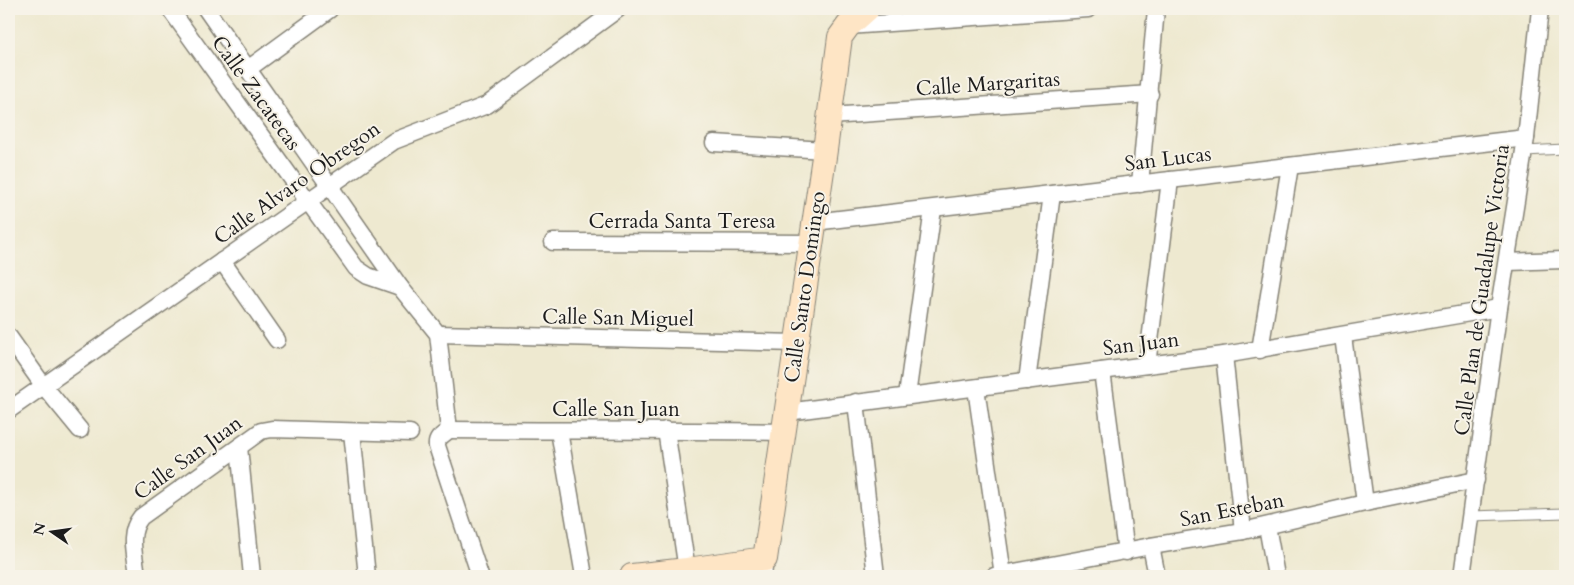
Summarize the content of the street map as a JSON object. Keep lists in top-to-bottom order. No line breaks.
{"streets":{"main road":["Calle Santo Domingo"],"street":["Calle Margaritas","Calle Zacatecas","San Lucas","Calle Alvaro Obregon","Cerrada Santa Teresa","Calle Plan de Guadalupe Victoria","Calle San Miguel","San Juan","Calle San Juan","San Esteban"]},"crossings":[["Calle Margaritas","Calle Santo Domingo"],["Calle Zacatecas","Calle Alvaro Obregon"],["Calle Zacatecas","Calle San Miguel"],["San Lucas","Cerrada Santa Teresa"],["San Lucas","Calle Santo Domingo"],["San Lucas","Calle Plan de Guadalupe Victoria"],["Cerrada Santa Teresa","Calle Santo Domingo"],["Calle Santo Domingo","Calle San Miguel"],["Calle Santo Domingo","San Juan"],["Calle Santo Domingo","Calle San Juan"],["Calle Plan de Guadalupe Victoria","San Juan"],["Calle Plan de Guadalupe Victoria","San Esteban"],["San Juan","Calle San Juan"]],"north":"left"}
